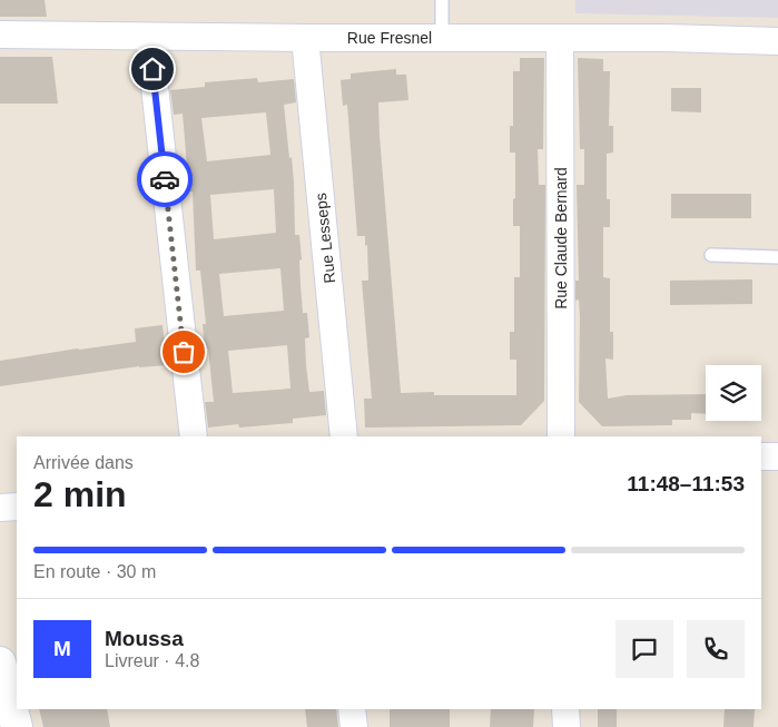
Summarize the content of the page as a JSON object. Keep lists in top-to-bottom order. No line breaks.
{"streets":{"street":["Rue Fresnel","Rue Lesseps","Rue Claude Bernard"]},"crossings":[["Rue Fresnel","Rue Lesseps"],["Rue Fresnel","Rue Claude Bernard"]],"page":{"heading":["2 min","Arrivée dans","11:48–11:53"],"panel":["Moussa","Livreur · 4.8"],"bar":"En route · 30 m","round":"M"}}
